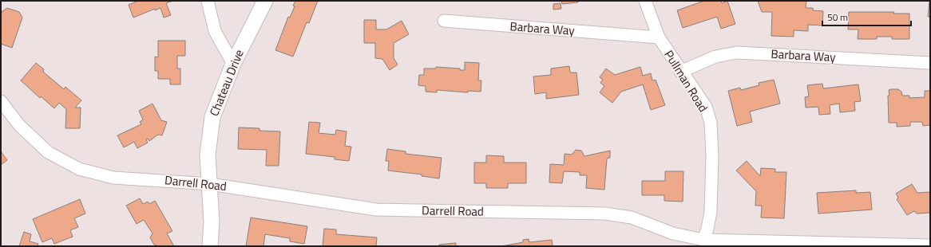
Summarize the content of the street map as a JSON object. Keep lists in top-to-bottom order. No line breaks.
{"streets":{"street":["Barbara Way","Pullman Road","Chateau Drive","Darrell Road"]},"crossings":[["Barbara Way","Pullman Road"],["Pullman Road","Darrell Road"],["Chateau Drive","Darrell Road"]],"scale_bar":"50 m"}
